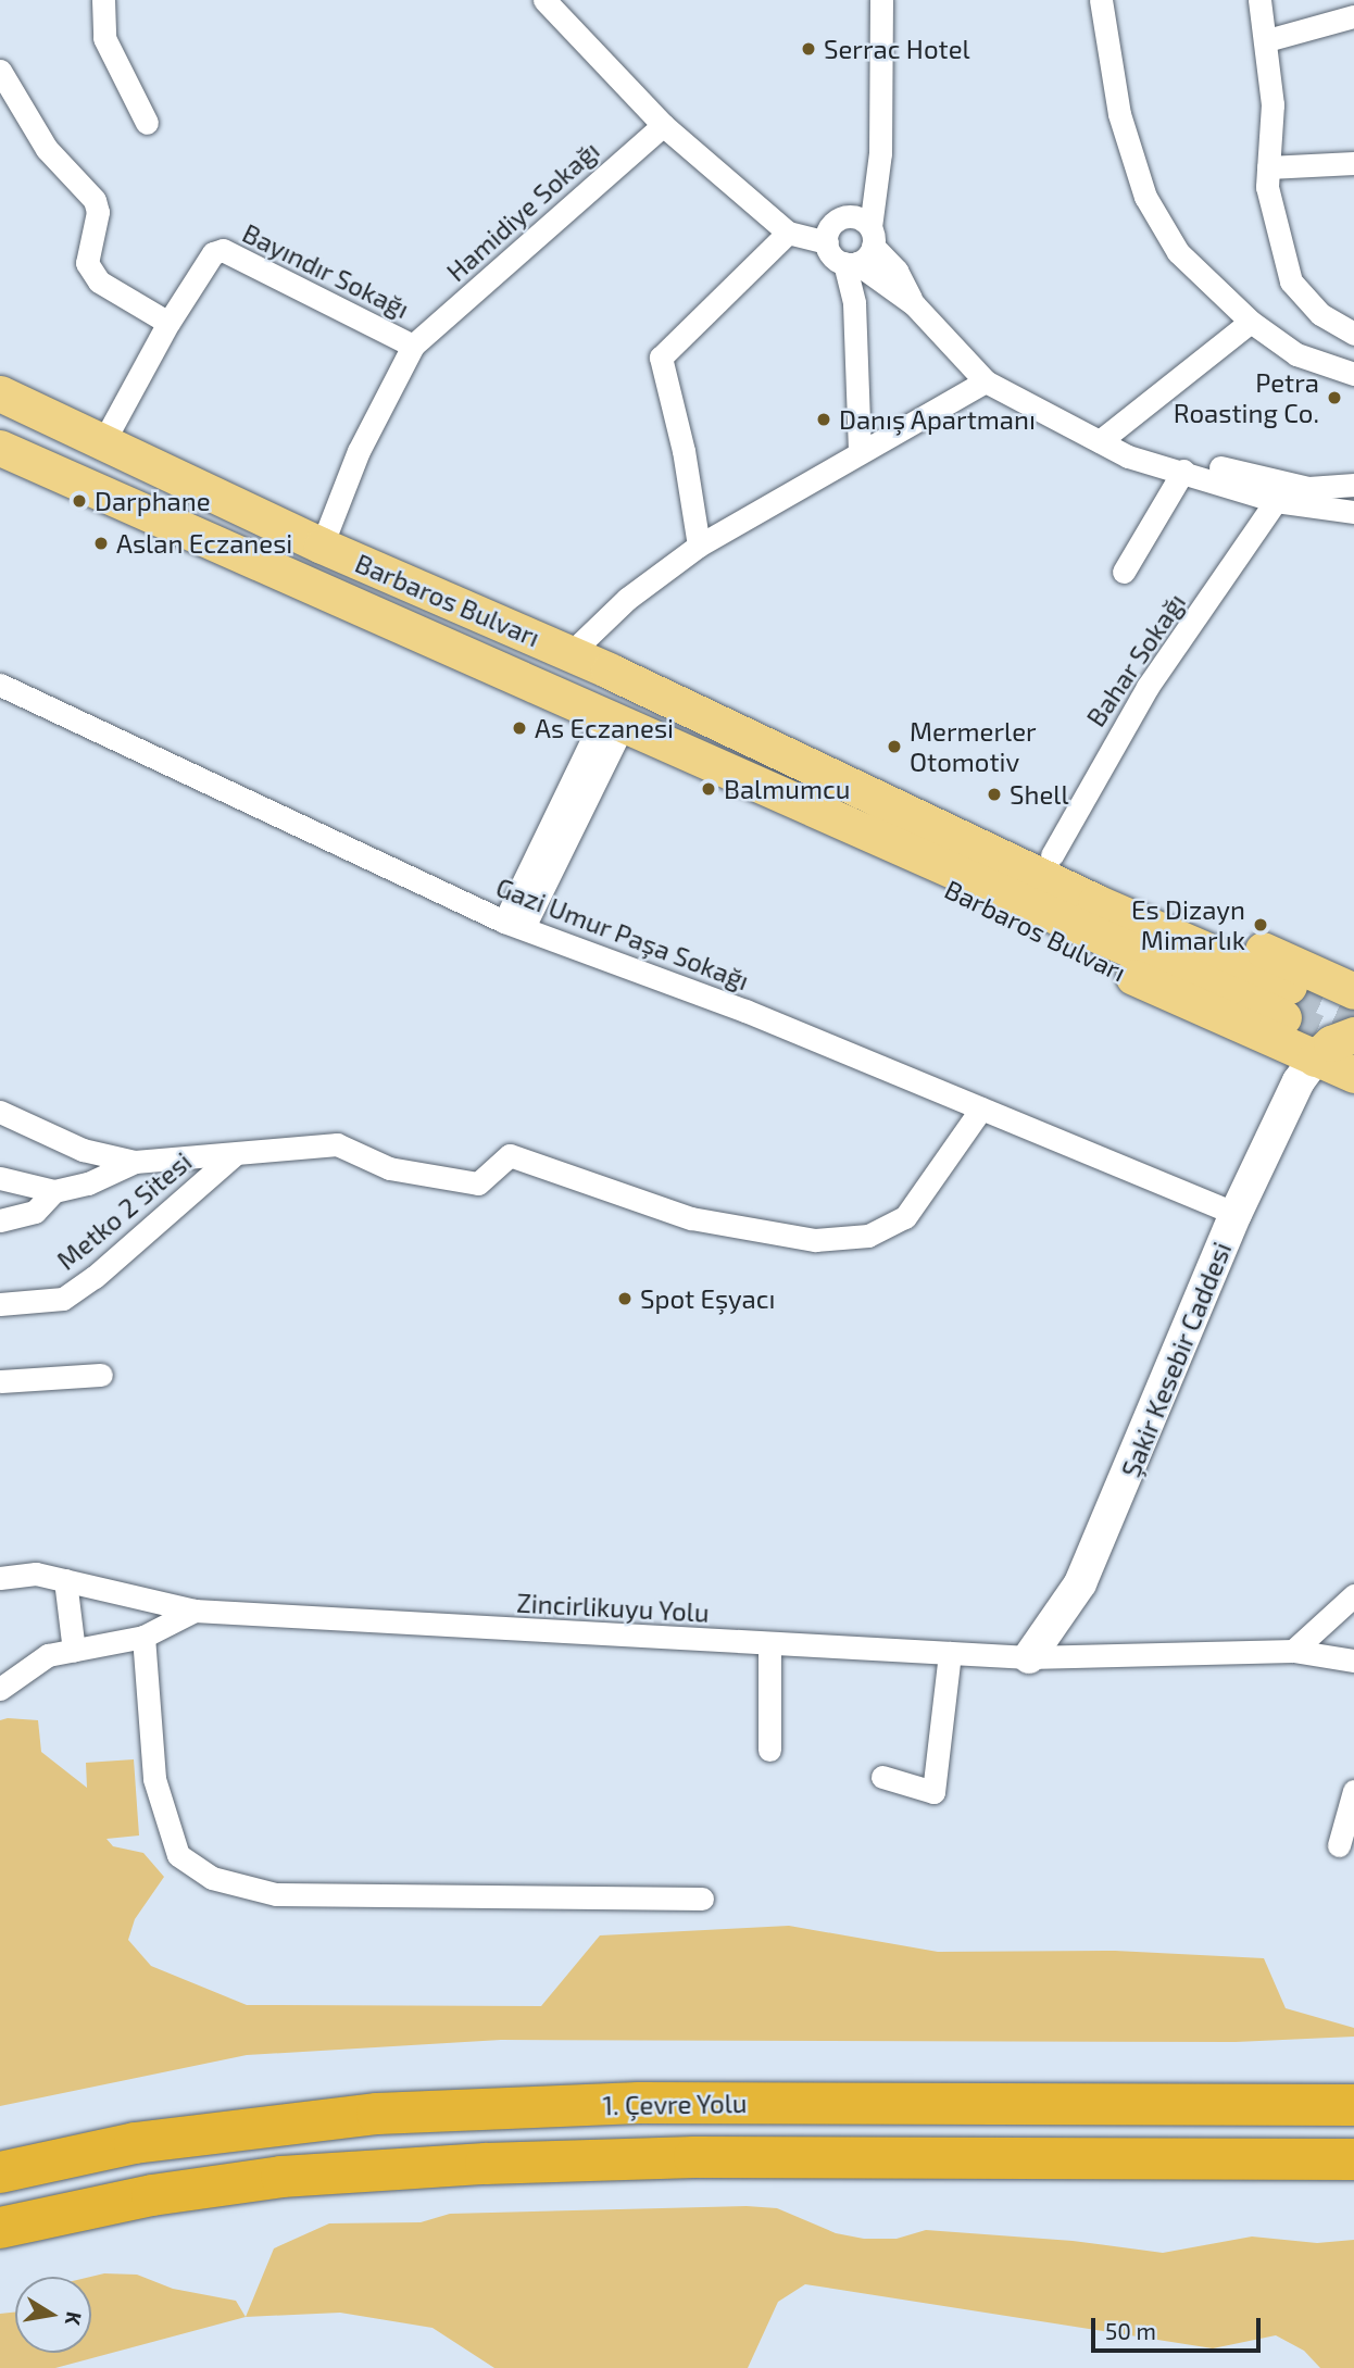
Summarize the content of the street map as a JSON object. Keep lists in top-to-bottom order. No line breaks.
{"streets":{"highway":["1. Çevre Yolu"],"main road":["Barbaros Bulvarı"],"street":["Hamidiye Sokağı","Bayındır Sokağı","Bahar Sokağı","Gazi Umur Paşa Sokağı","Metko 2 Sitesi","Şakir Kesebir Caddesi","Zincirlikuyu Yolu"]},"crossings":[["Hamidiye Sokağı","Bayındır Sokağı"],["Hamidiye Sokağı","Barbaros Bulvarı"],["Bayındır Sokağı","Barbaros Bulvarı"],["Barbaros Bulvarı","Bahar Sokağı"],["Barbaros Bulvarı","Şakir Kesebir Caddesi"],["Gazi Umur Paşa Sokağı","Şakir Kesebir Caddesi"],["Şakir Kesebir Caddesi","Zincirlikuyu Yolu"]],"places":["Serrac Hotel","Petra Roasting Co.","Danış Apartmanı","Darphane","Aslan Eczanesi","As Eczanesi","Mermerler Otomotiv","Balmumcu","Shell","Es Dizayn Mimarlık","Spot Eşyacı"],"scale_bar":"50 m","north":"right"}
